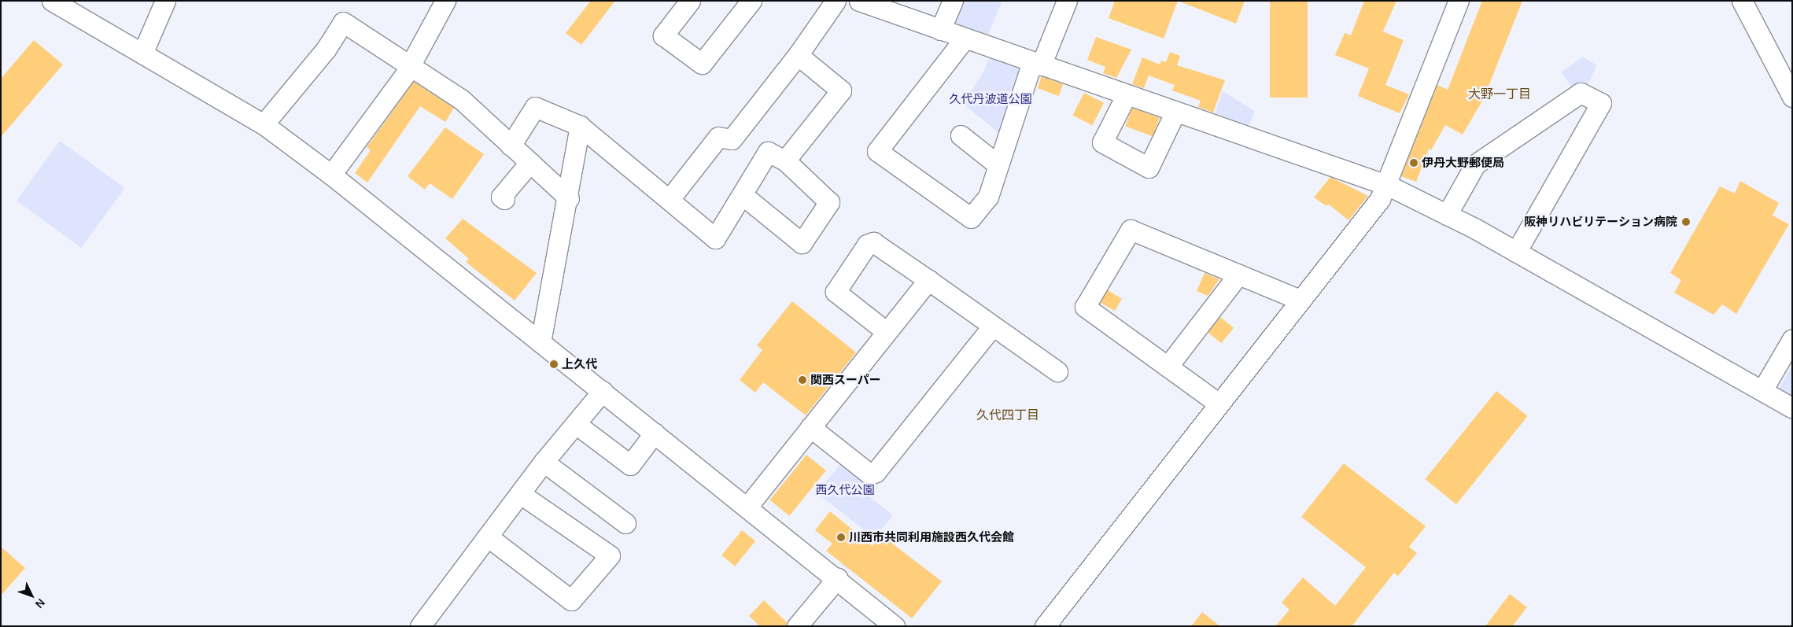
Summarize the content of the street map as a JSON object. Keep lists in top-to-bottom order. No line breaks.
{"districts":["大野一丁目","久代四丁目"],"parks":["久代丹波道公園","西久代公園"],"places":["伊丹大野郵便局","阪神リハビリテーション病院","上久代","関西スーパー","川西市共同利用施設西久代会館"],"north":"bottom right"}
